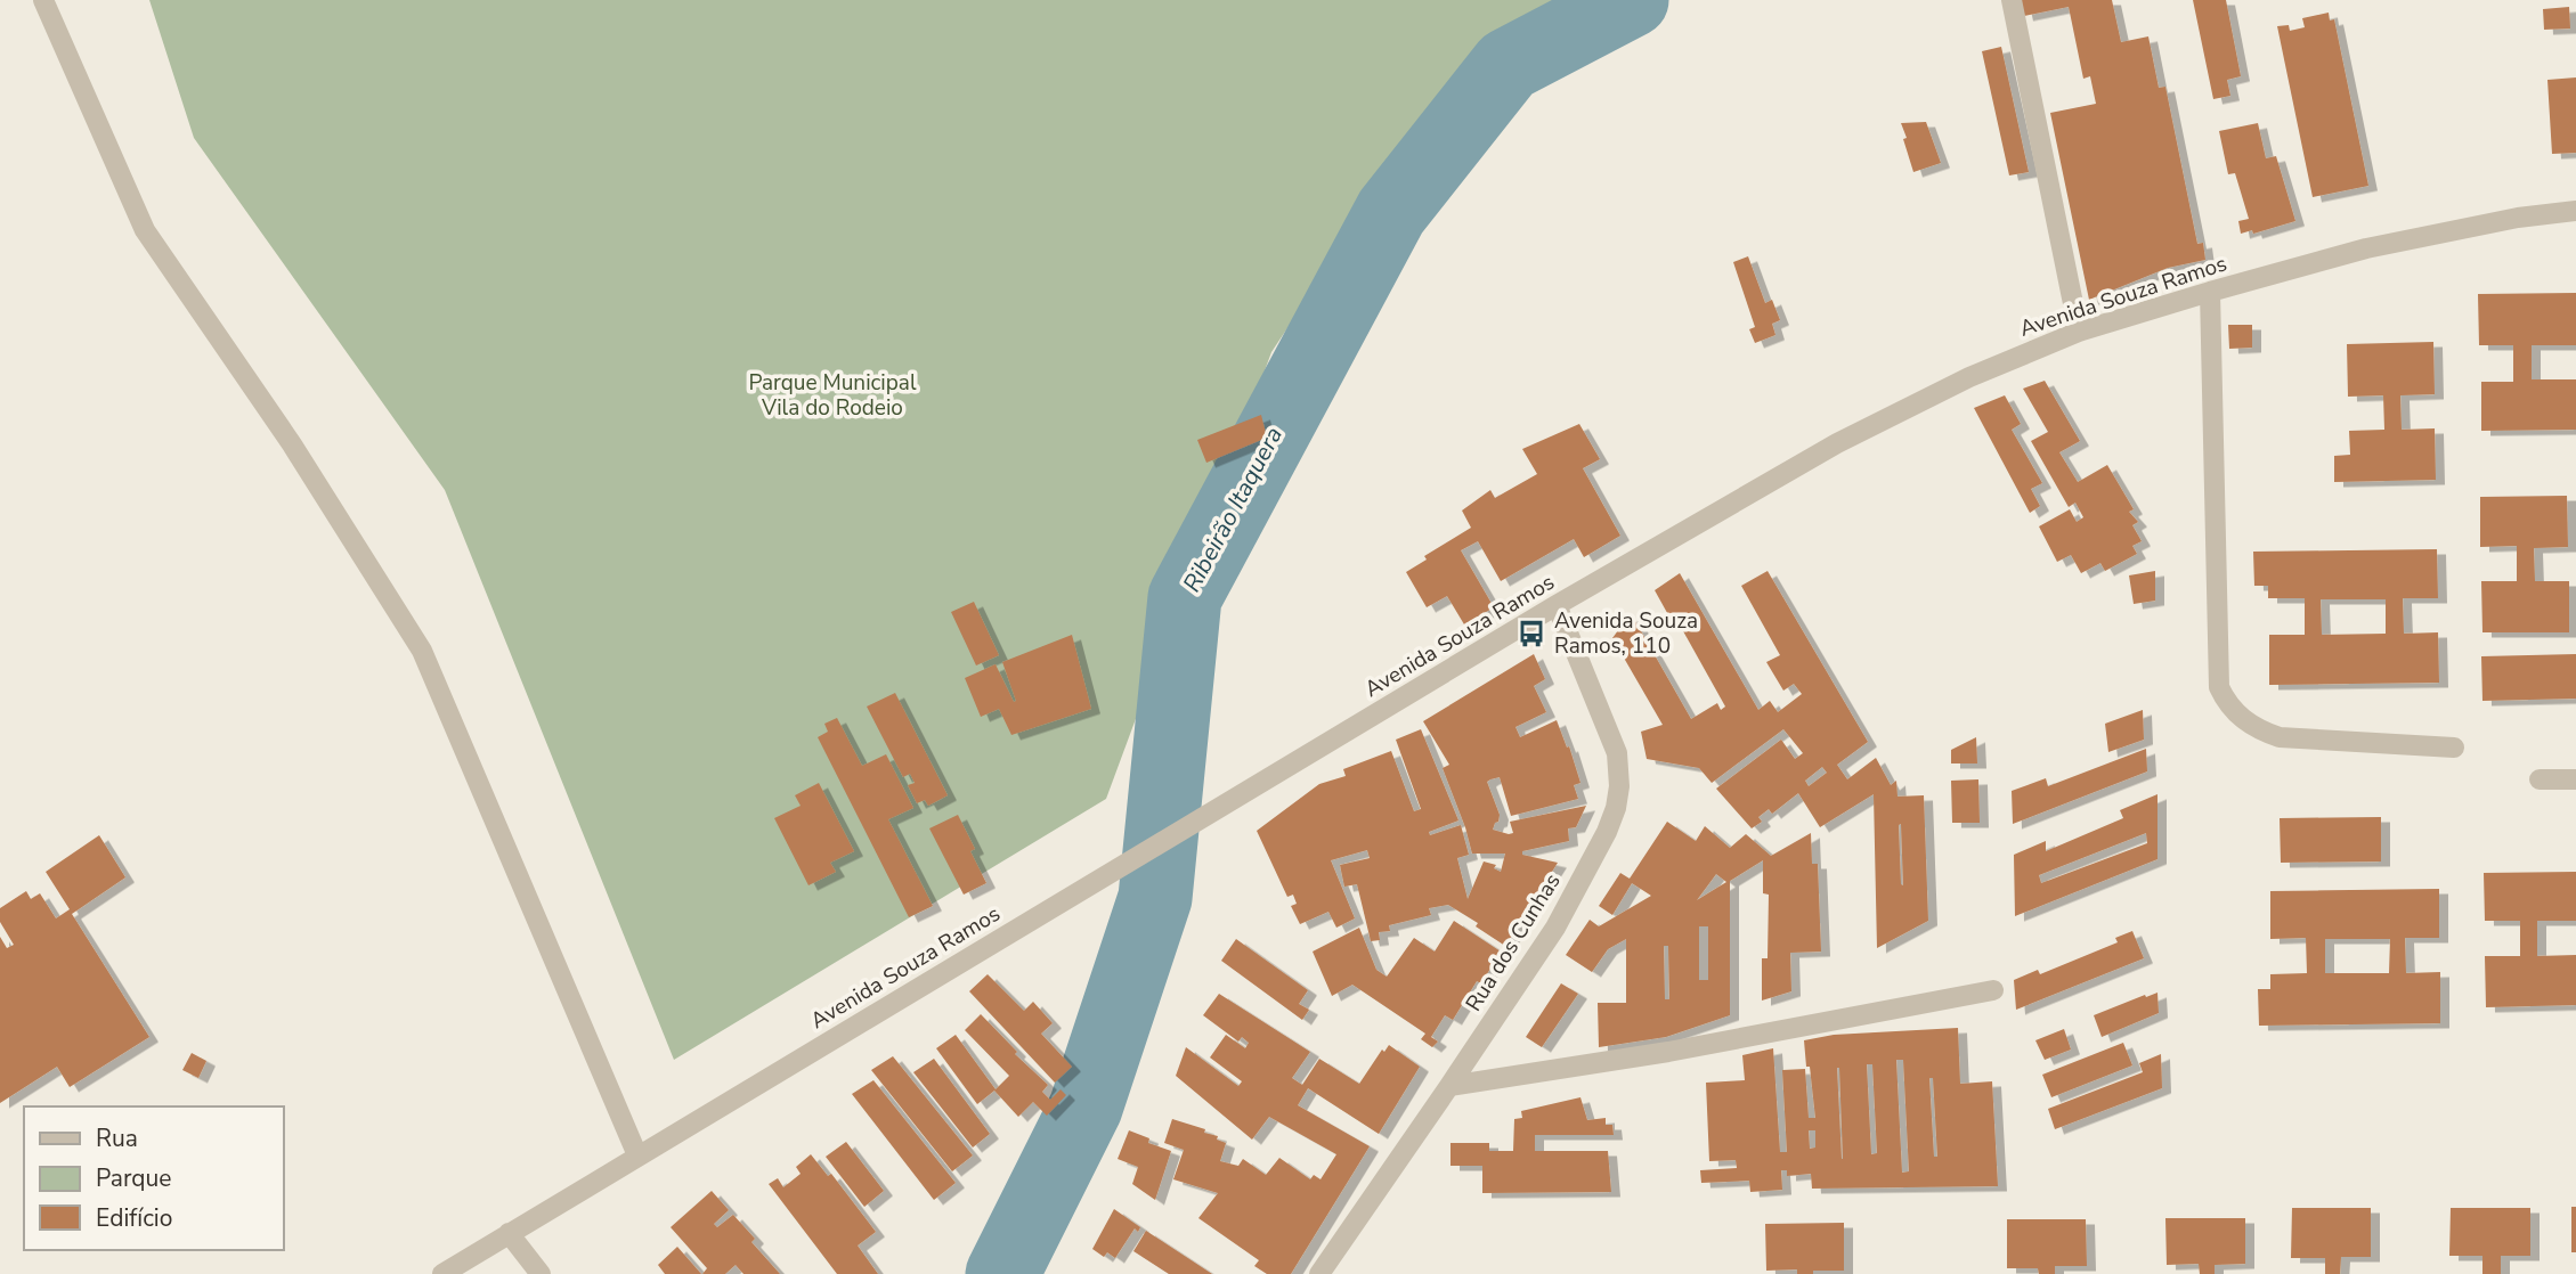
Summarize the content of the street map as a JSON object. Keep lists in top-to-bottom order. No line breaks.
{"streets":{"street":["Avenida Souza Ramos","Rua dos Cunhas"]},"crossings":[["Avenida Souza Ramos","Rua dos Cunhas"]],"water":["Ribeirão Itaquera"],"parks":["Parque Municipal Vila do Rodeio"],"places":{"bus stop":["Avenida Souza Ramos, 110"]},"legend":["Rua","Parque","Edifício"]}
